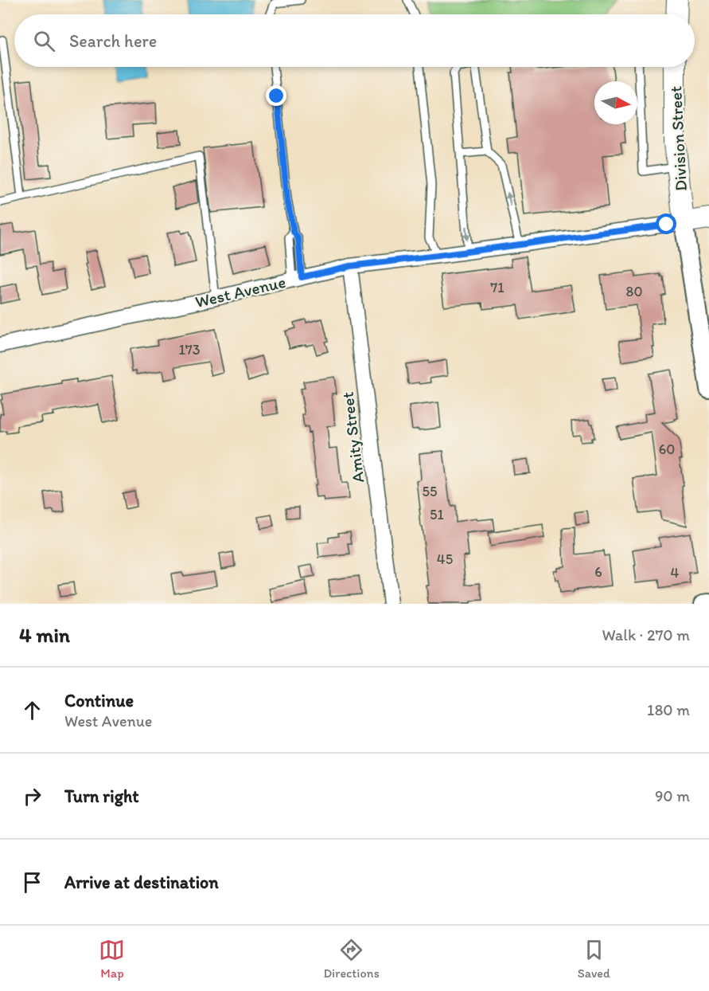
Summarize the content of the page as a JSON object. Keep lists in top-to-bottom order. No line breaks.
{"streets":{"main road":["Division Street","West Avenue"],"street":["Amity Street"]},"crossings":[["Division Street","West Avenue"],["West Avenue","Amity Street"]],"house_numbers":["71","80","173","60","55","51","45","6","4"],"north":"right","page":{"search":"Search here","heading":["4 min","Walk · 270 m"],"list":[["Continue","West Avenue","180 m"],["Turn right","90 m"],"Arrive at destination"],"nav":["Map","Directions","Saved"]}}
